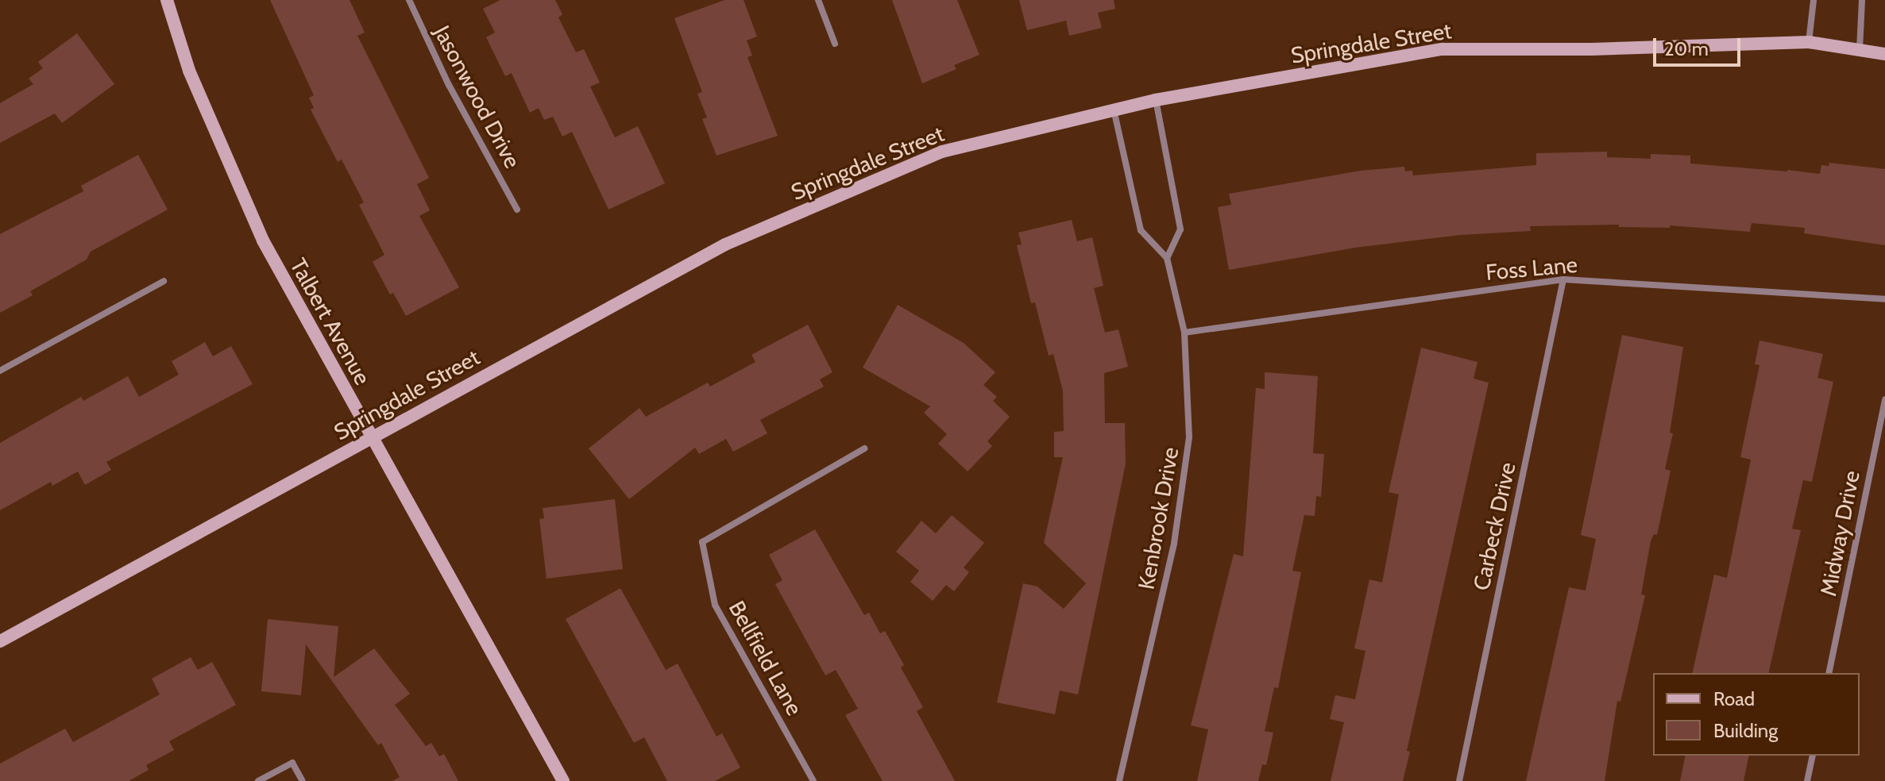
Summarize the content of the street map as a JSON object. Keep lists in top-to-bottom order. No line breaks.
{"streets":{"street":["Springdale Street","Jasonwood Drive","Foss Lane","Talbert Avenue","Kenbrook Drive","Carbeck Drive","Midway Drive","Bellfield Lane"]},"crossings":[["Springdale Street","Talbert Avenue"],["Foss Lane","Kenbrook Drive"],["Foss Lane","Carbeck Drive"]],"legend":["Road","Building"],"scale_bar":"20 m"}
